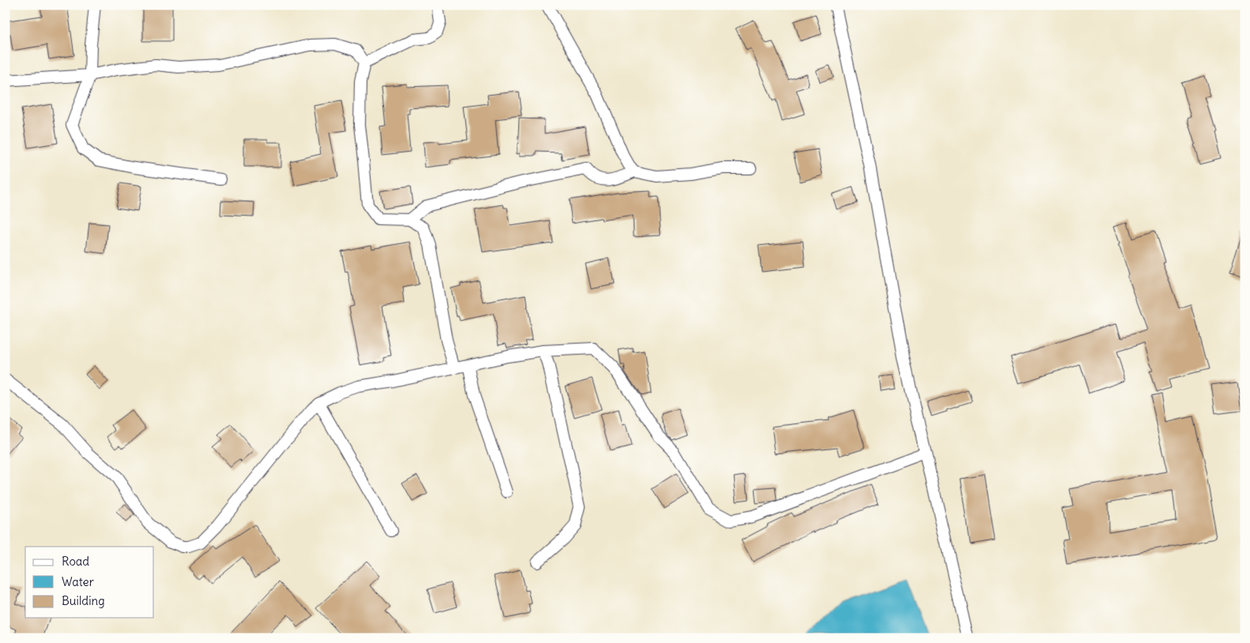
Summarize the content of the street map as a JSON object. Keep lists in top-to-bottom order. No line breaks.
{"legend":["Road","Water","Building"]}
